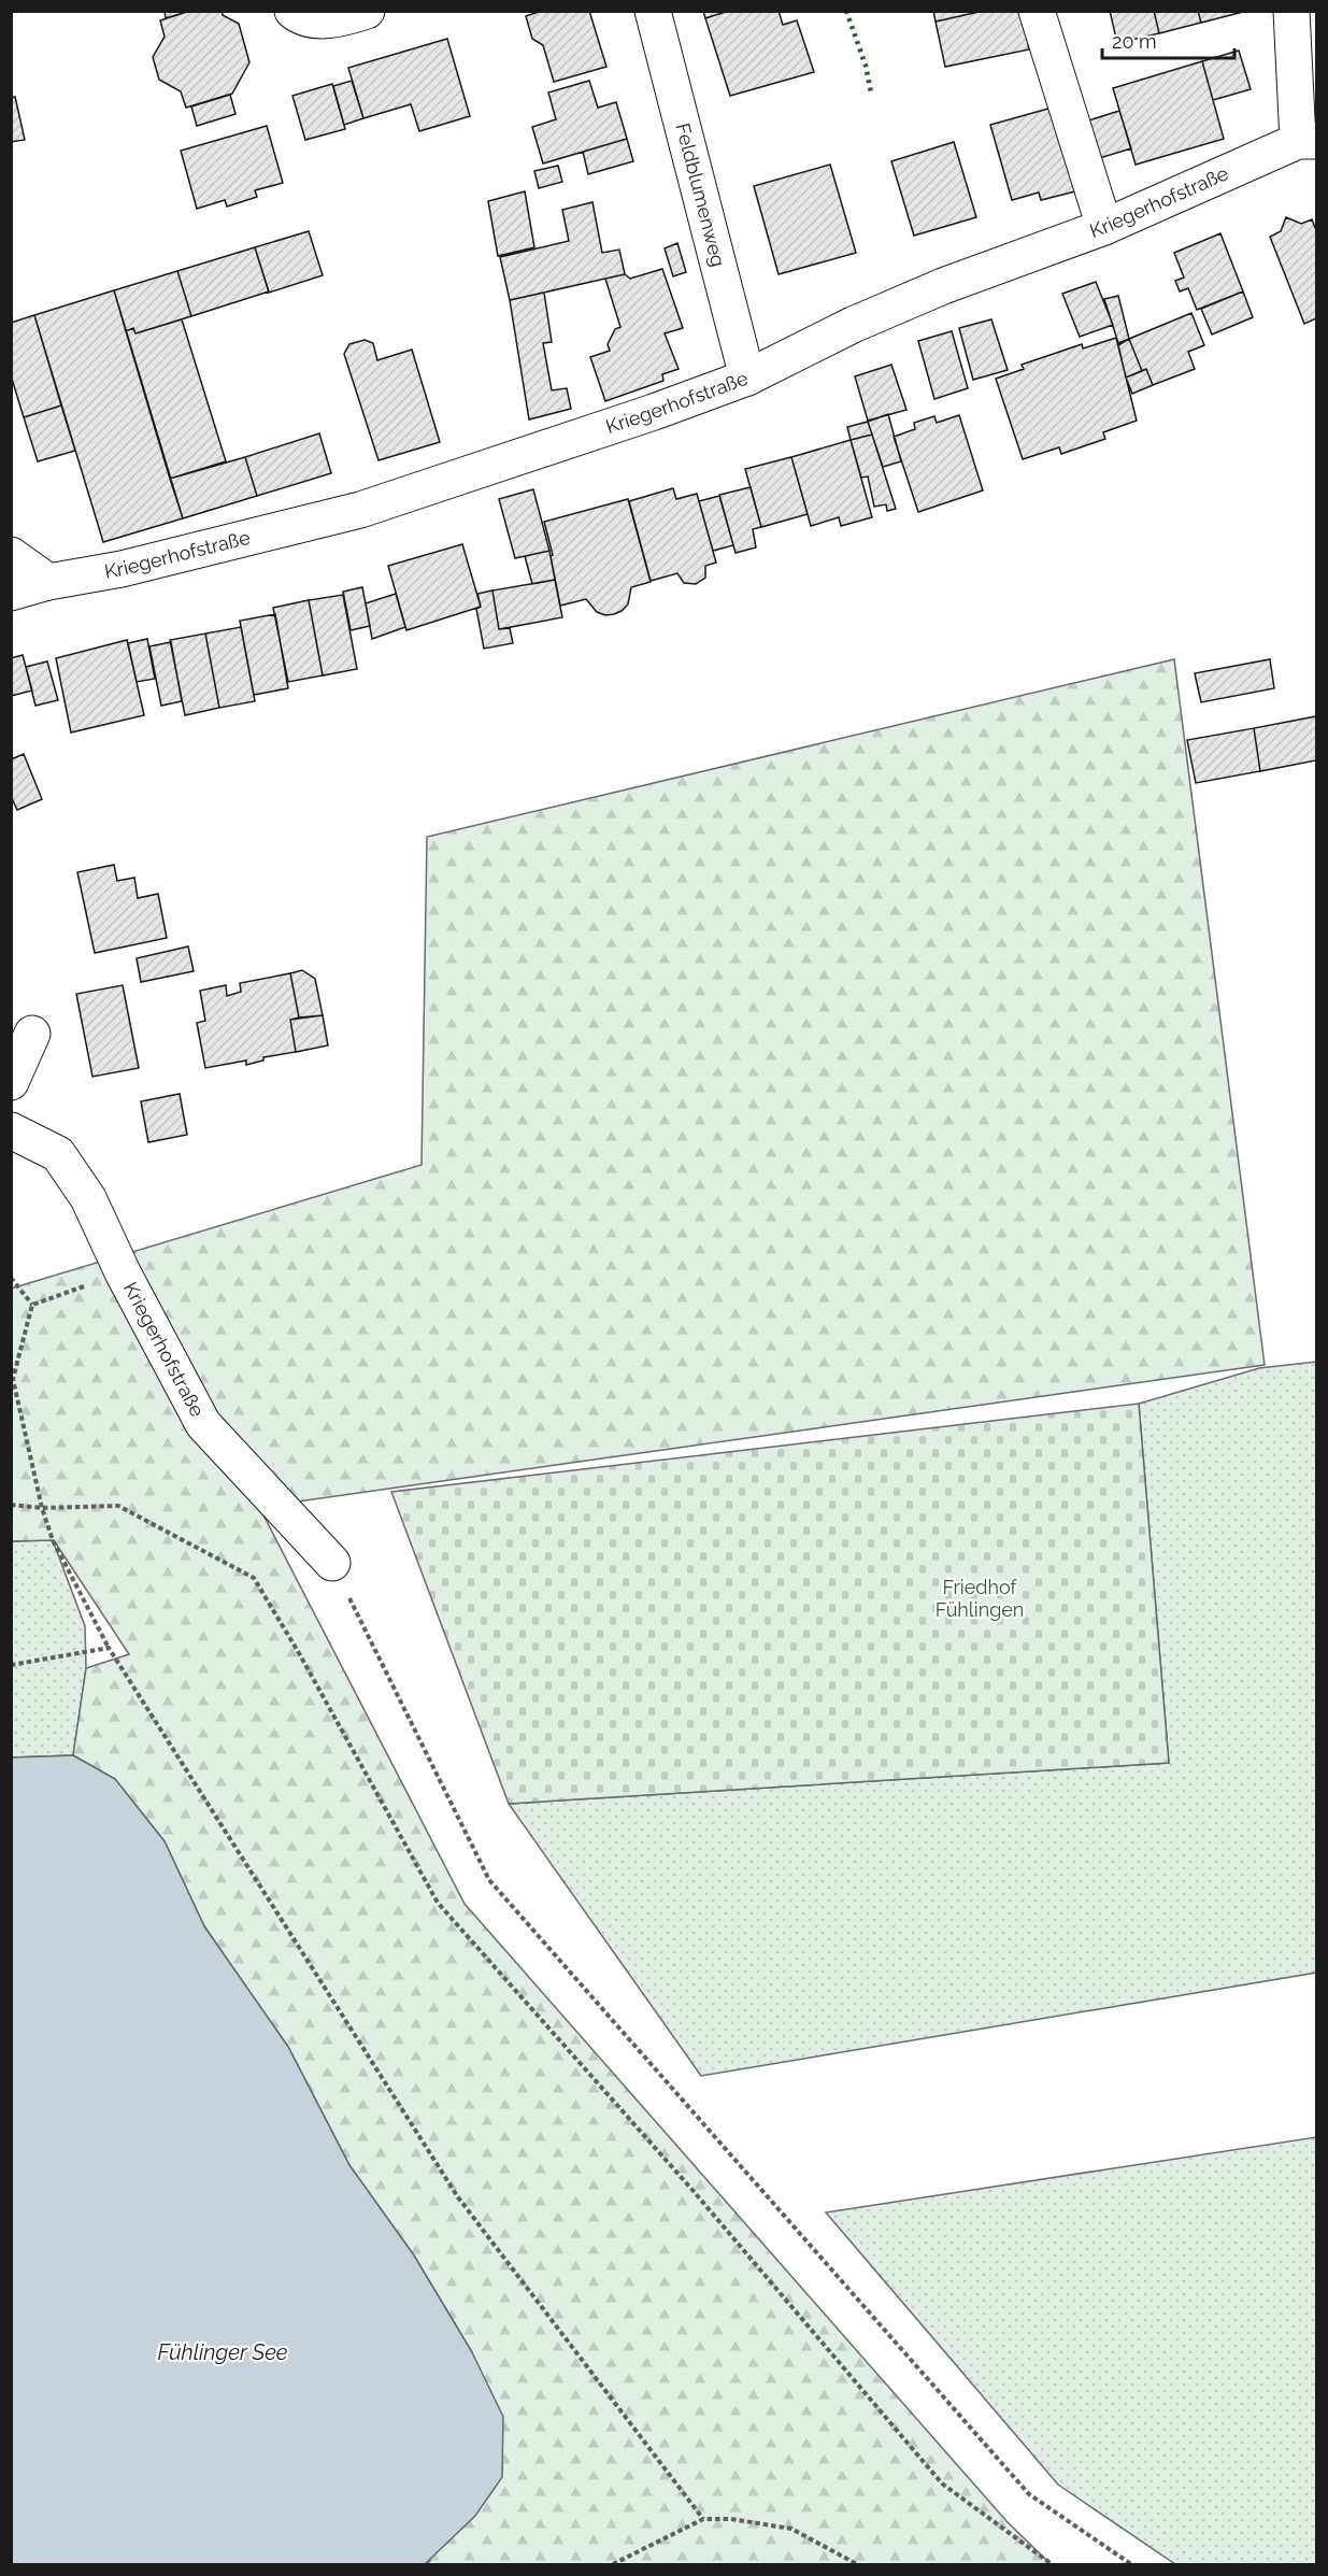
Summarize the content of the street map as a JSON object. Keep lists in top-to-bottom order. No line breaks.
{"streets":{"street":["Feldblumenweg","Kriegerhofstraße"]},"crossings":[["Feldblumenweg","Kriegerhofstraße"]],"water":["Fühlinger See"],"parks":["Friedhof Fühlingen"],"scale_bar":"20 m"}
